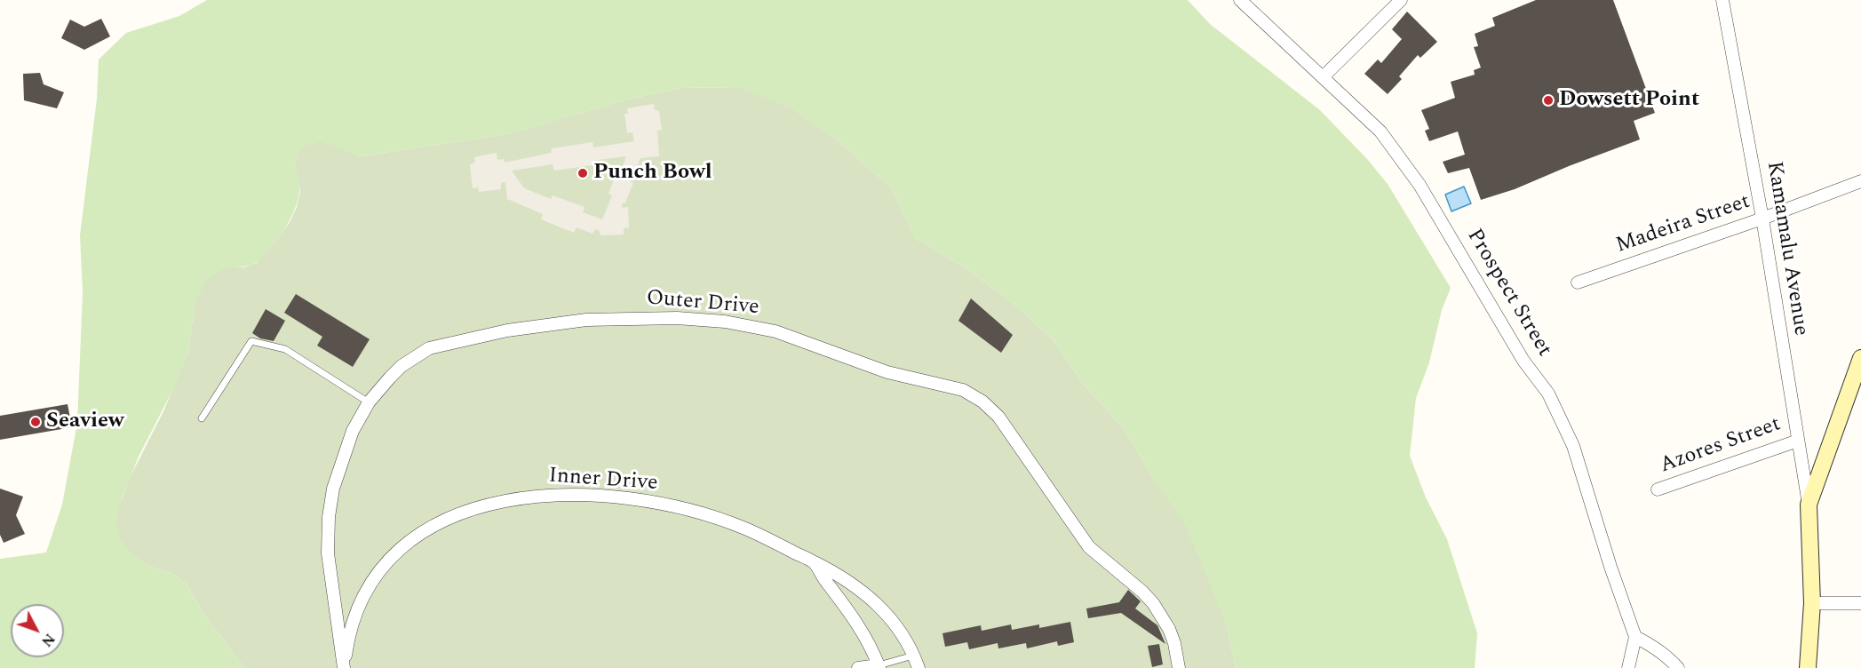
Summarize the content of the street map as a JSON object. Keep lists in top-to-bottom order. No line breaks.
{"streets":{"street":["Madeira Street","Kamamalu Avenue","Prospect Street","Outer Drive","Azores Street","Inner Drive"]},"crossings":[["Madeira Street","Kamamalu Avenue"],["Kamamalu Avenue","Azores Street"],["Outer Drive","Inner Drive"]],"places":["Dowsett Point","Punch Bowl","Seaview"],"north":"bottom right"}
